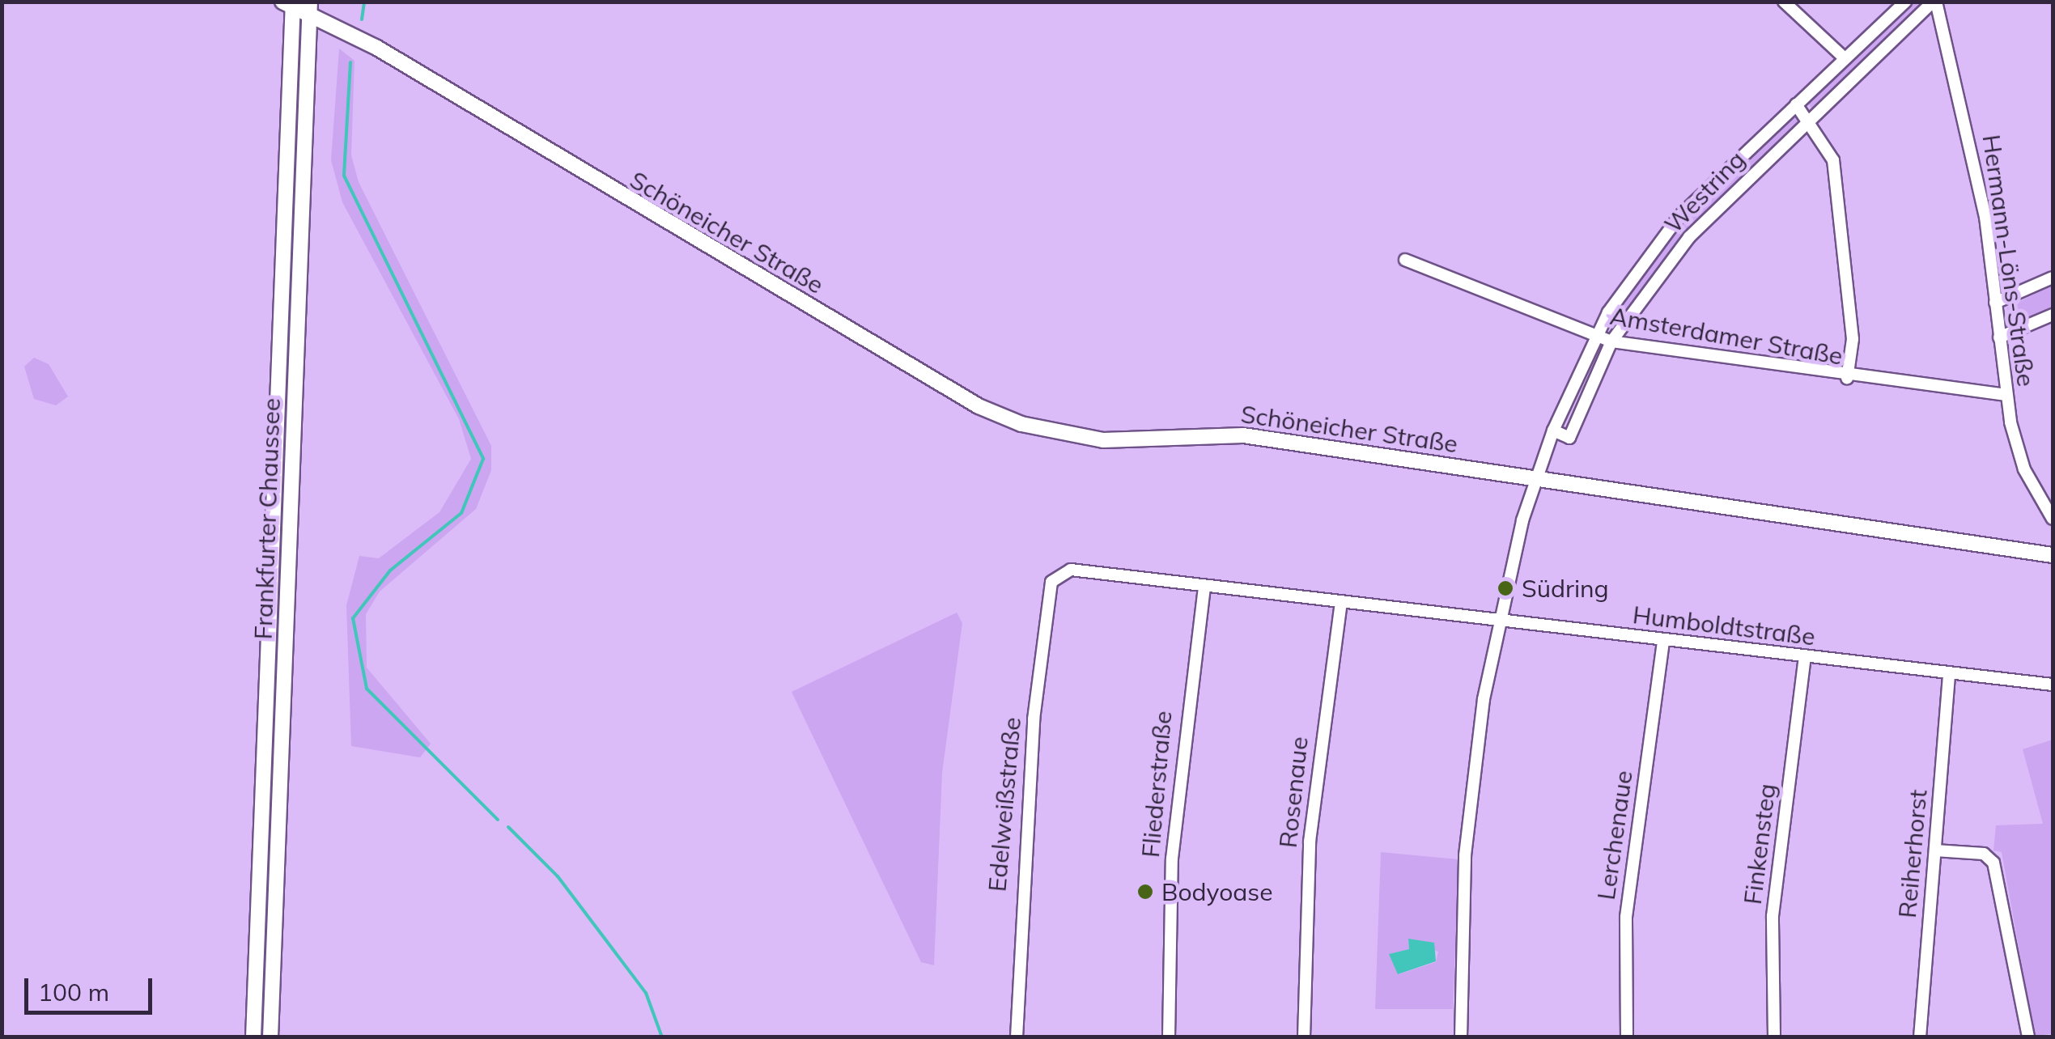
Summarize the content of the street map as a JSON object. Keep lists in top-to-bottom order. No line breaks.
{"streets":{"main road":["Schöneicher Straße","Frankfurter Chaussee"],"street":["Westring","Hermann-Löns-Straße","Amsterdamer Straße","Humboldtstraße","Fliederstraße","Rosenaue","Edelweißstraße","Lerchenaue","Finkensteg","Reiherhorst"]},"crossings":[["Westring","Schöneicher Straße"],["Westring","Hermann-Löns-Straße"],["Westring","Amsterdamer Straße"],["Schöneicher Straße","Frankfurter Chaussee"],["Hermann-Löns-Straße","Amsterdamer Straße"],["Humboldtstraße","Fliederstraße"],["Humboldtstraße","Rosenaue"],["Humboldtstraße","Edelweißstraße"],["Humboldtstraße","Lerchenaue"],["Humboldtstraße","Finkensteg"],["Humboldtstraße","Reiherhorst"]],"places":["Südring","Bodyoase"],"scale_bar":"100 m"}
